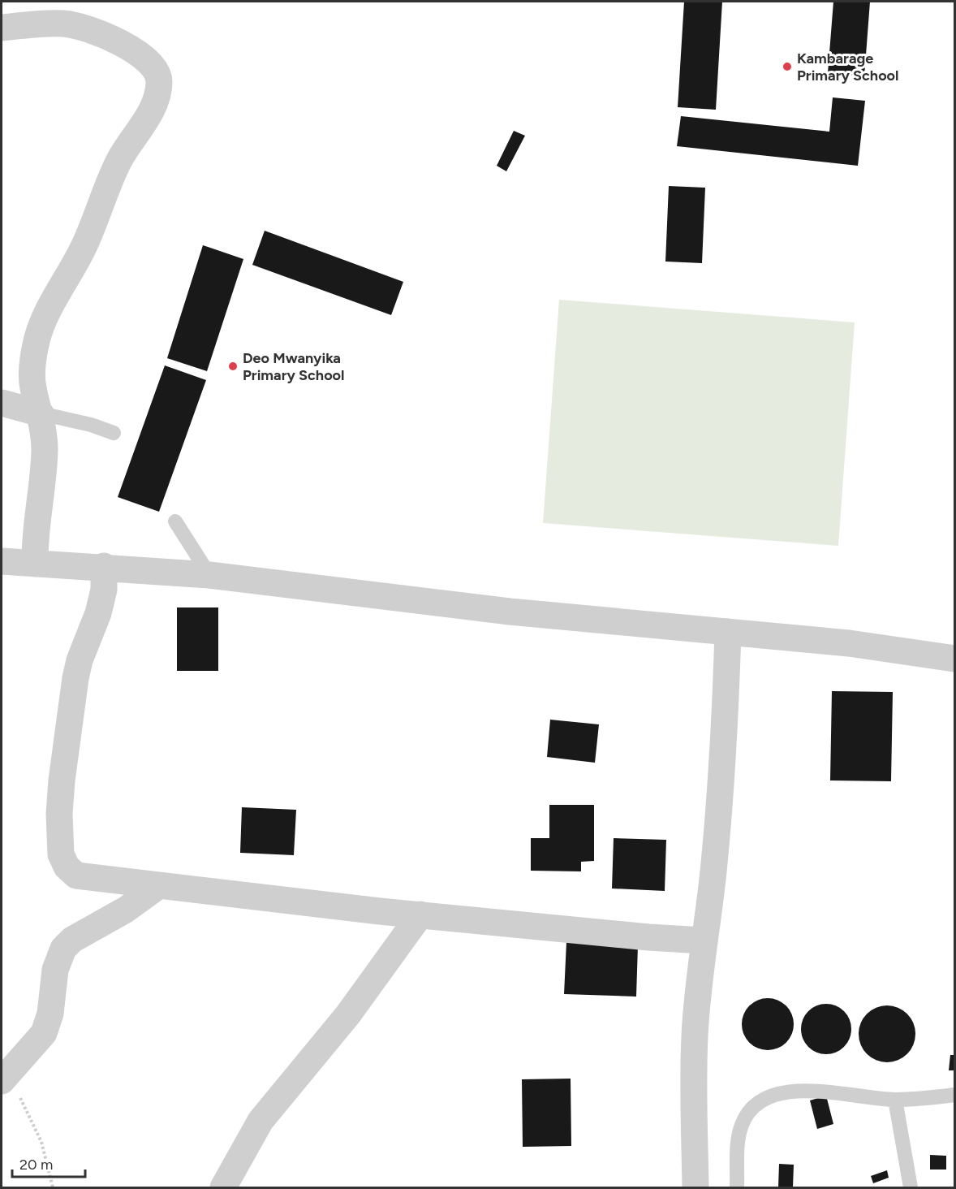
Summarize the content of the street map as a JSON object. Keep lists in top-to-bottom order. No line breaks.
{"places":["Kambarage Primary School","Deo Mwanyika Primary School"],"scale_bar":"20 m"}
